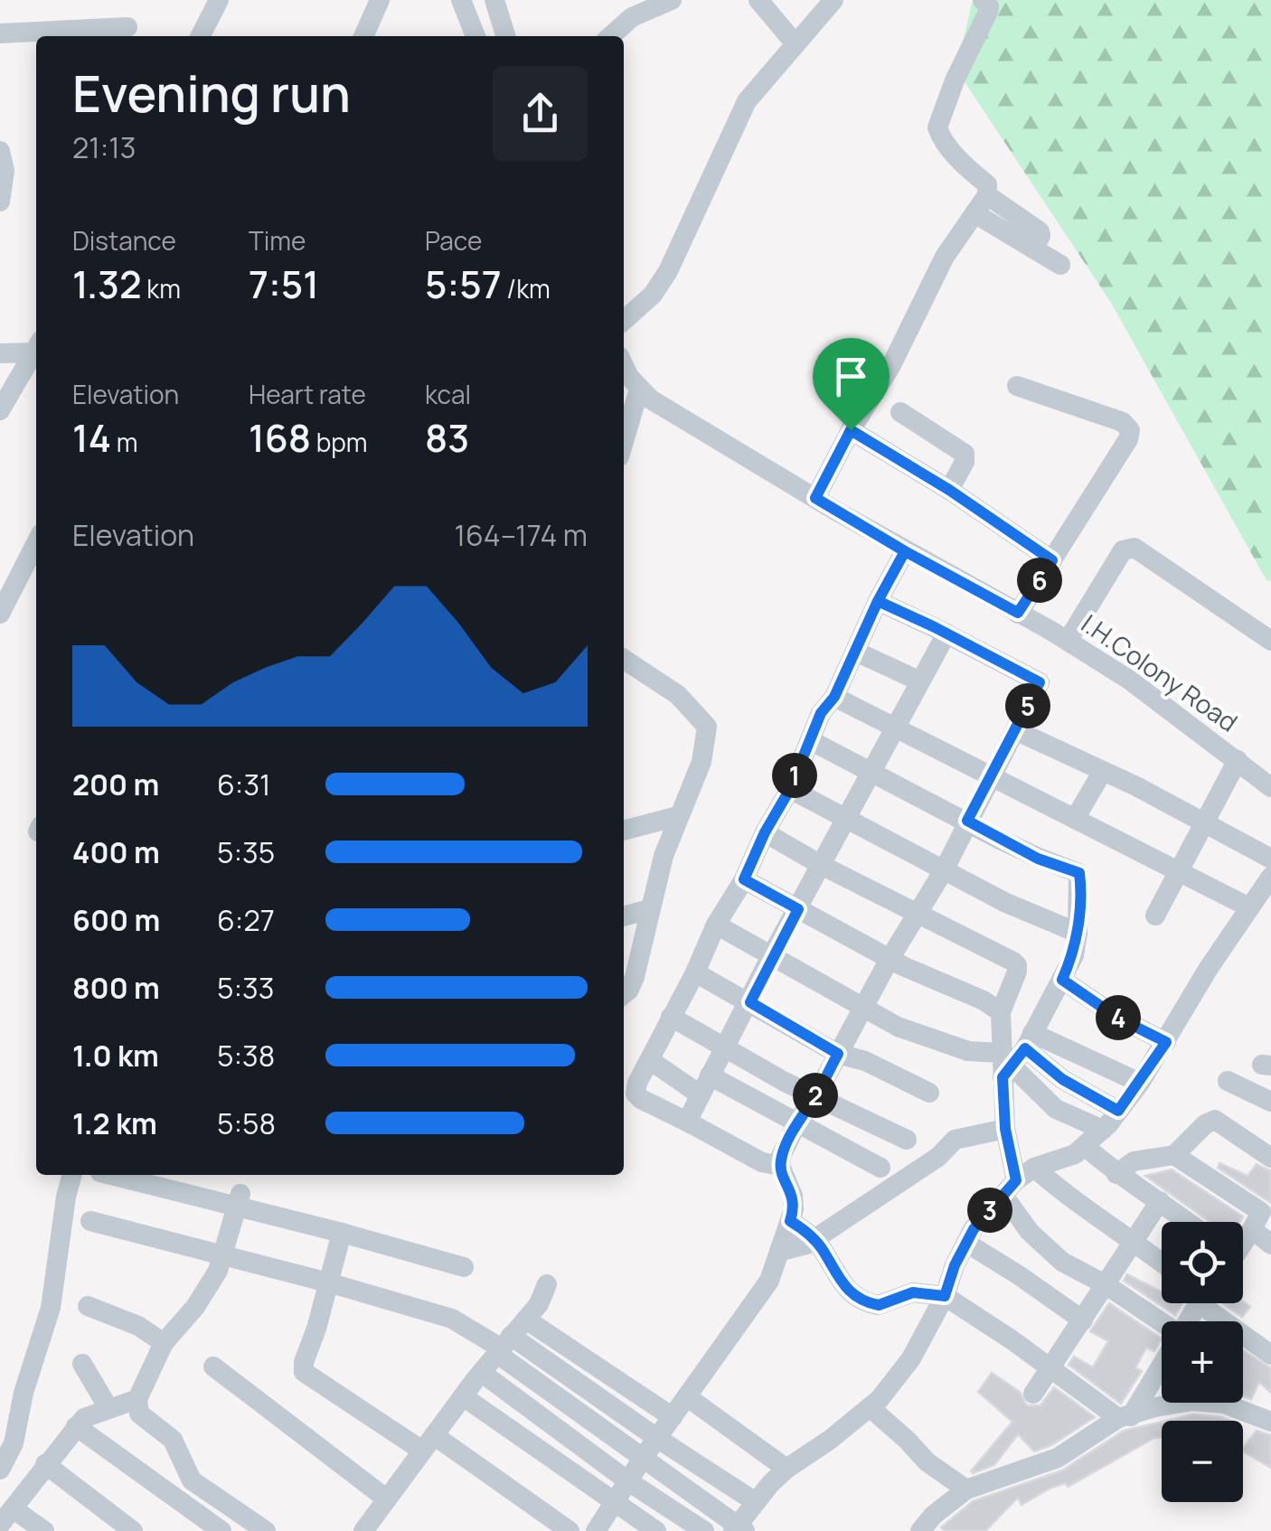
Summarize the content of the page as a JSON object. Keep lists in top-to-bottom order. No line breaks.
{"streets":{"street":["I.H.Colony Road"]},"page":{"heading":["Evening run","21:13"],"stats":[["Distance","1.32 km"],["Time","7:51"],["Pace","5:57 /km"],["Elevation","14 m"],["Heart rate","168 bpm"],["kcal","83"]],"chart":["Elevation","164–174 m"],"pins":["6","5","1","4","2","3"],"list":[{"name":"200 m","note":"6:31"},{"name":"400 m","note":"5:35"},{"name":"600 m","note":"6:27"},{"name":"800 m","note":"5:33"},{"name":"1.0 km","note":"5:38"},{"name":"1.2 km","note":"5:58"}],"map_buttons":["+","−"]}}
